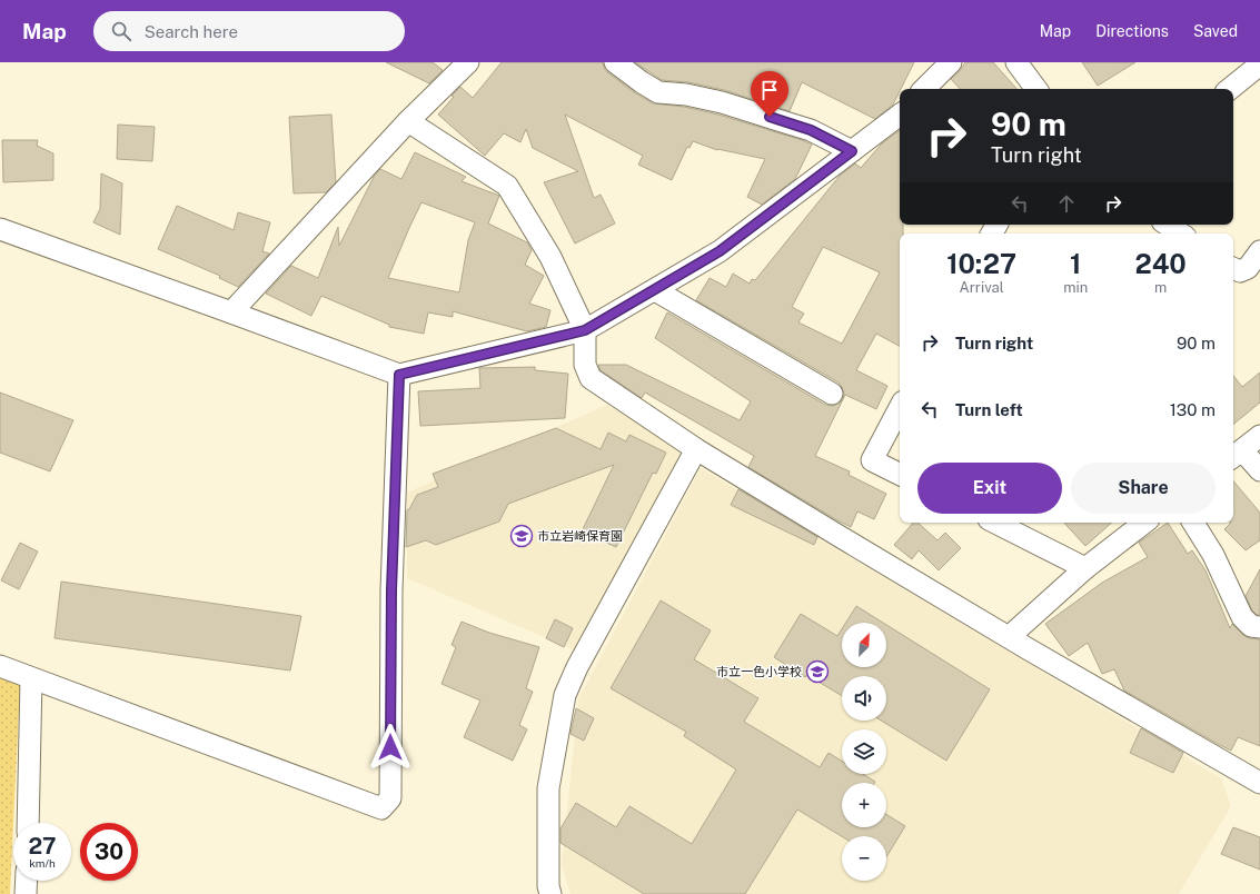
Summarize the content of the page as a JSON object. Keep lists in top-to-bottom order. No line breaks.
{"places":{"school or university":["市立岩崎保育園","市立一色小学校"]},"north":"top right","page":{"header":"Map","search":"Search here","nav":["Map","Directions","Saved"],"turn":["90 m","Turn right"],"eta":["10:27","Arrival","1","min","240","m"],"list":[{"name":"Turn right","value":"90 m"},{"name":"Turn left","value":"130 m"}],"buttons":["Exit","Share"],"map_buttons":["+","−"],"speed":"27 km/h","limit":"30"}}
